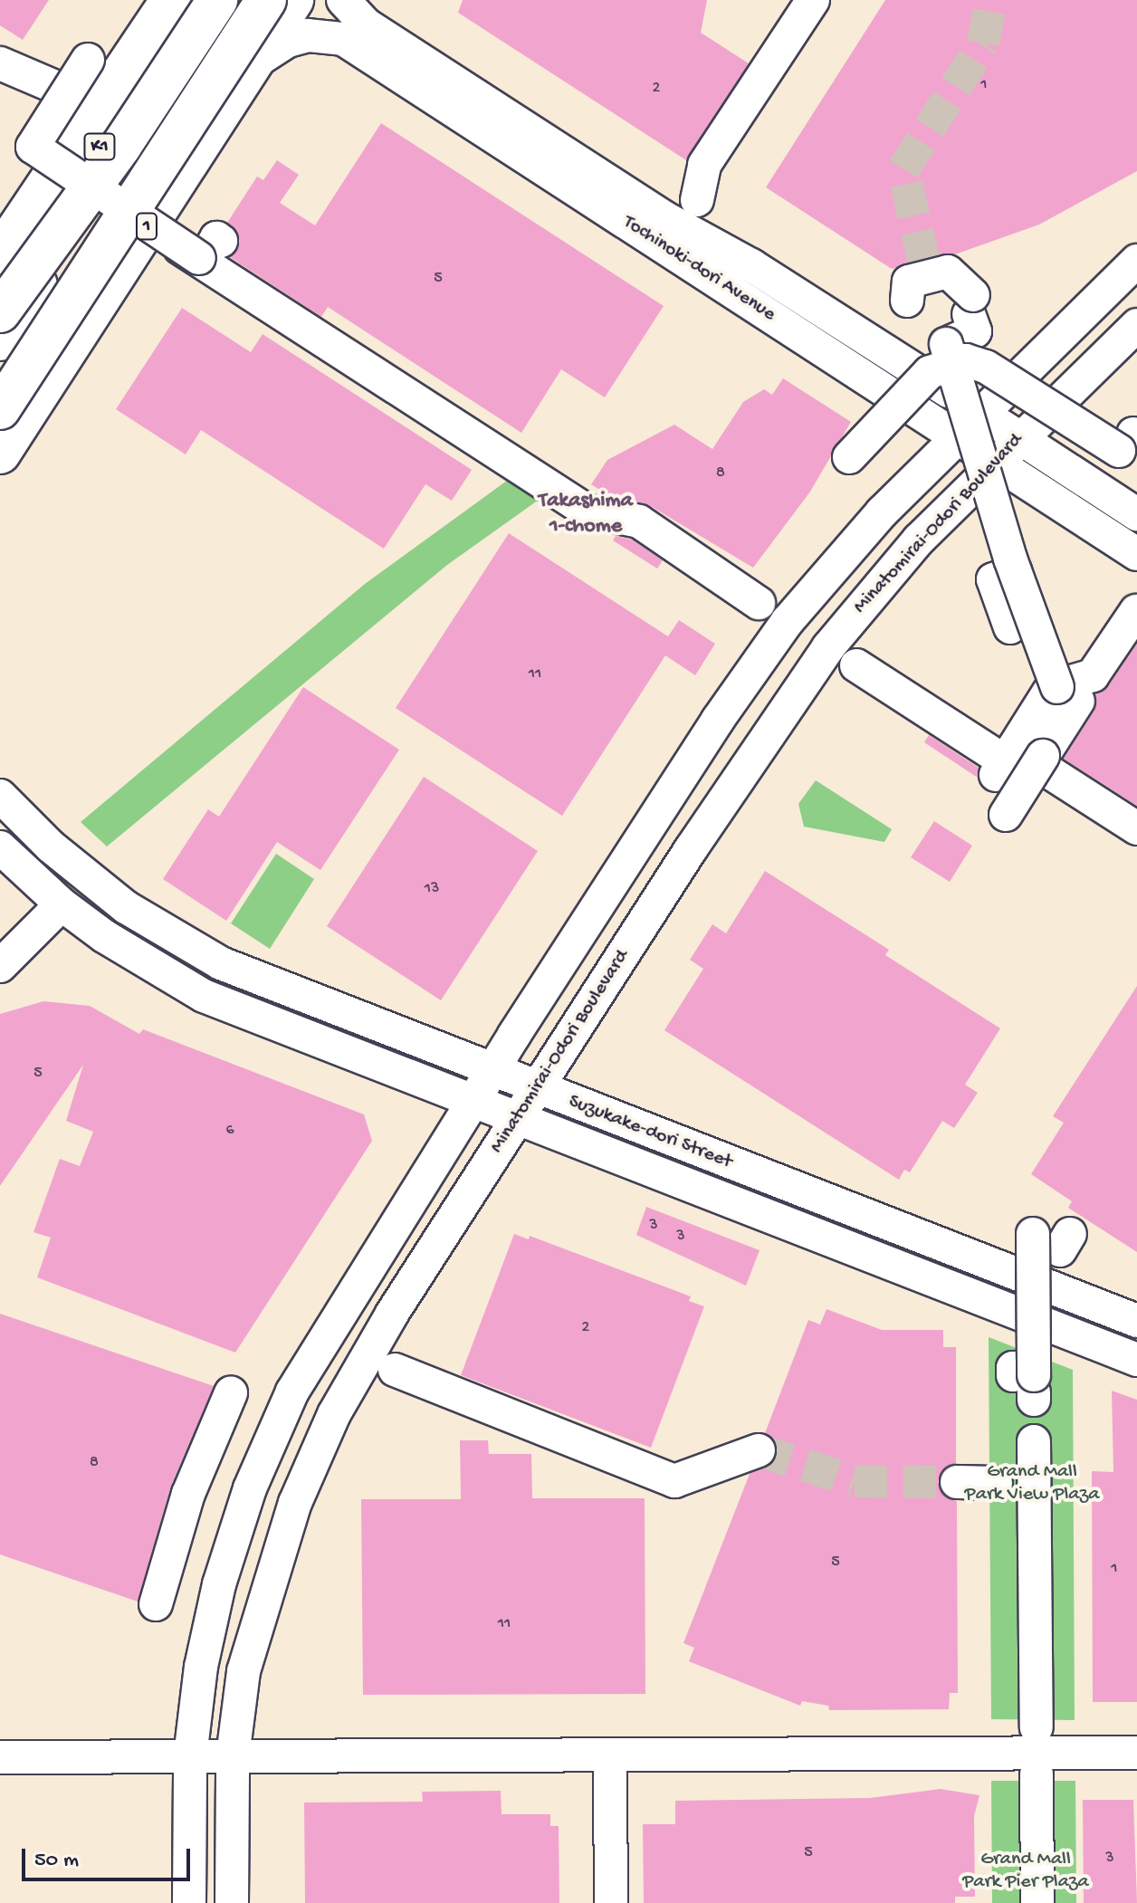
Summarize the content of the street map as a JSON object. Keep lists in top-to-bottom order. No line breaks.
{"streets":{"highway":["K1","1"],"street":["Tochinoki-dori Avenue","Minatomirai-Odori Boulevard","Suzukake-dori Street"]},"crossings":[["1","Tochinoki-dori Avenue"],["Tochinoki-dori Avenue","Minatomirai-Odori Boulevard"],["Minatomirai-Odori Boulevard","Suzukake-dori Street"]],"districts":["Takashima 1-chome"],"parks":["Grand Mall Park View Plaza","Grand Mall Park Pier Plaza"],"house_numbers":["1","2","5","8","11","13","5","6","3","3","2","8","5","1","11","5","3"],"scale_bar":"50 m"}
